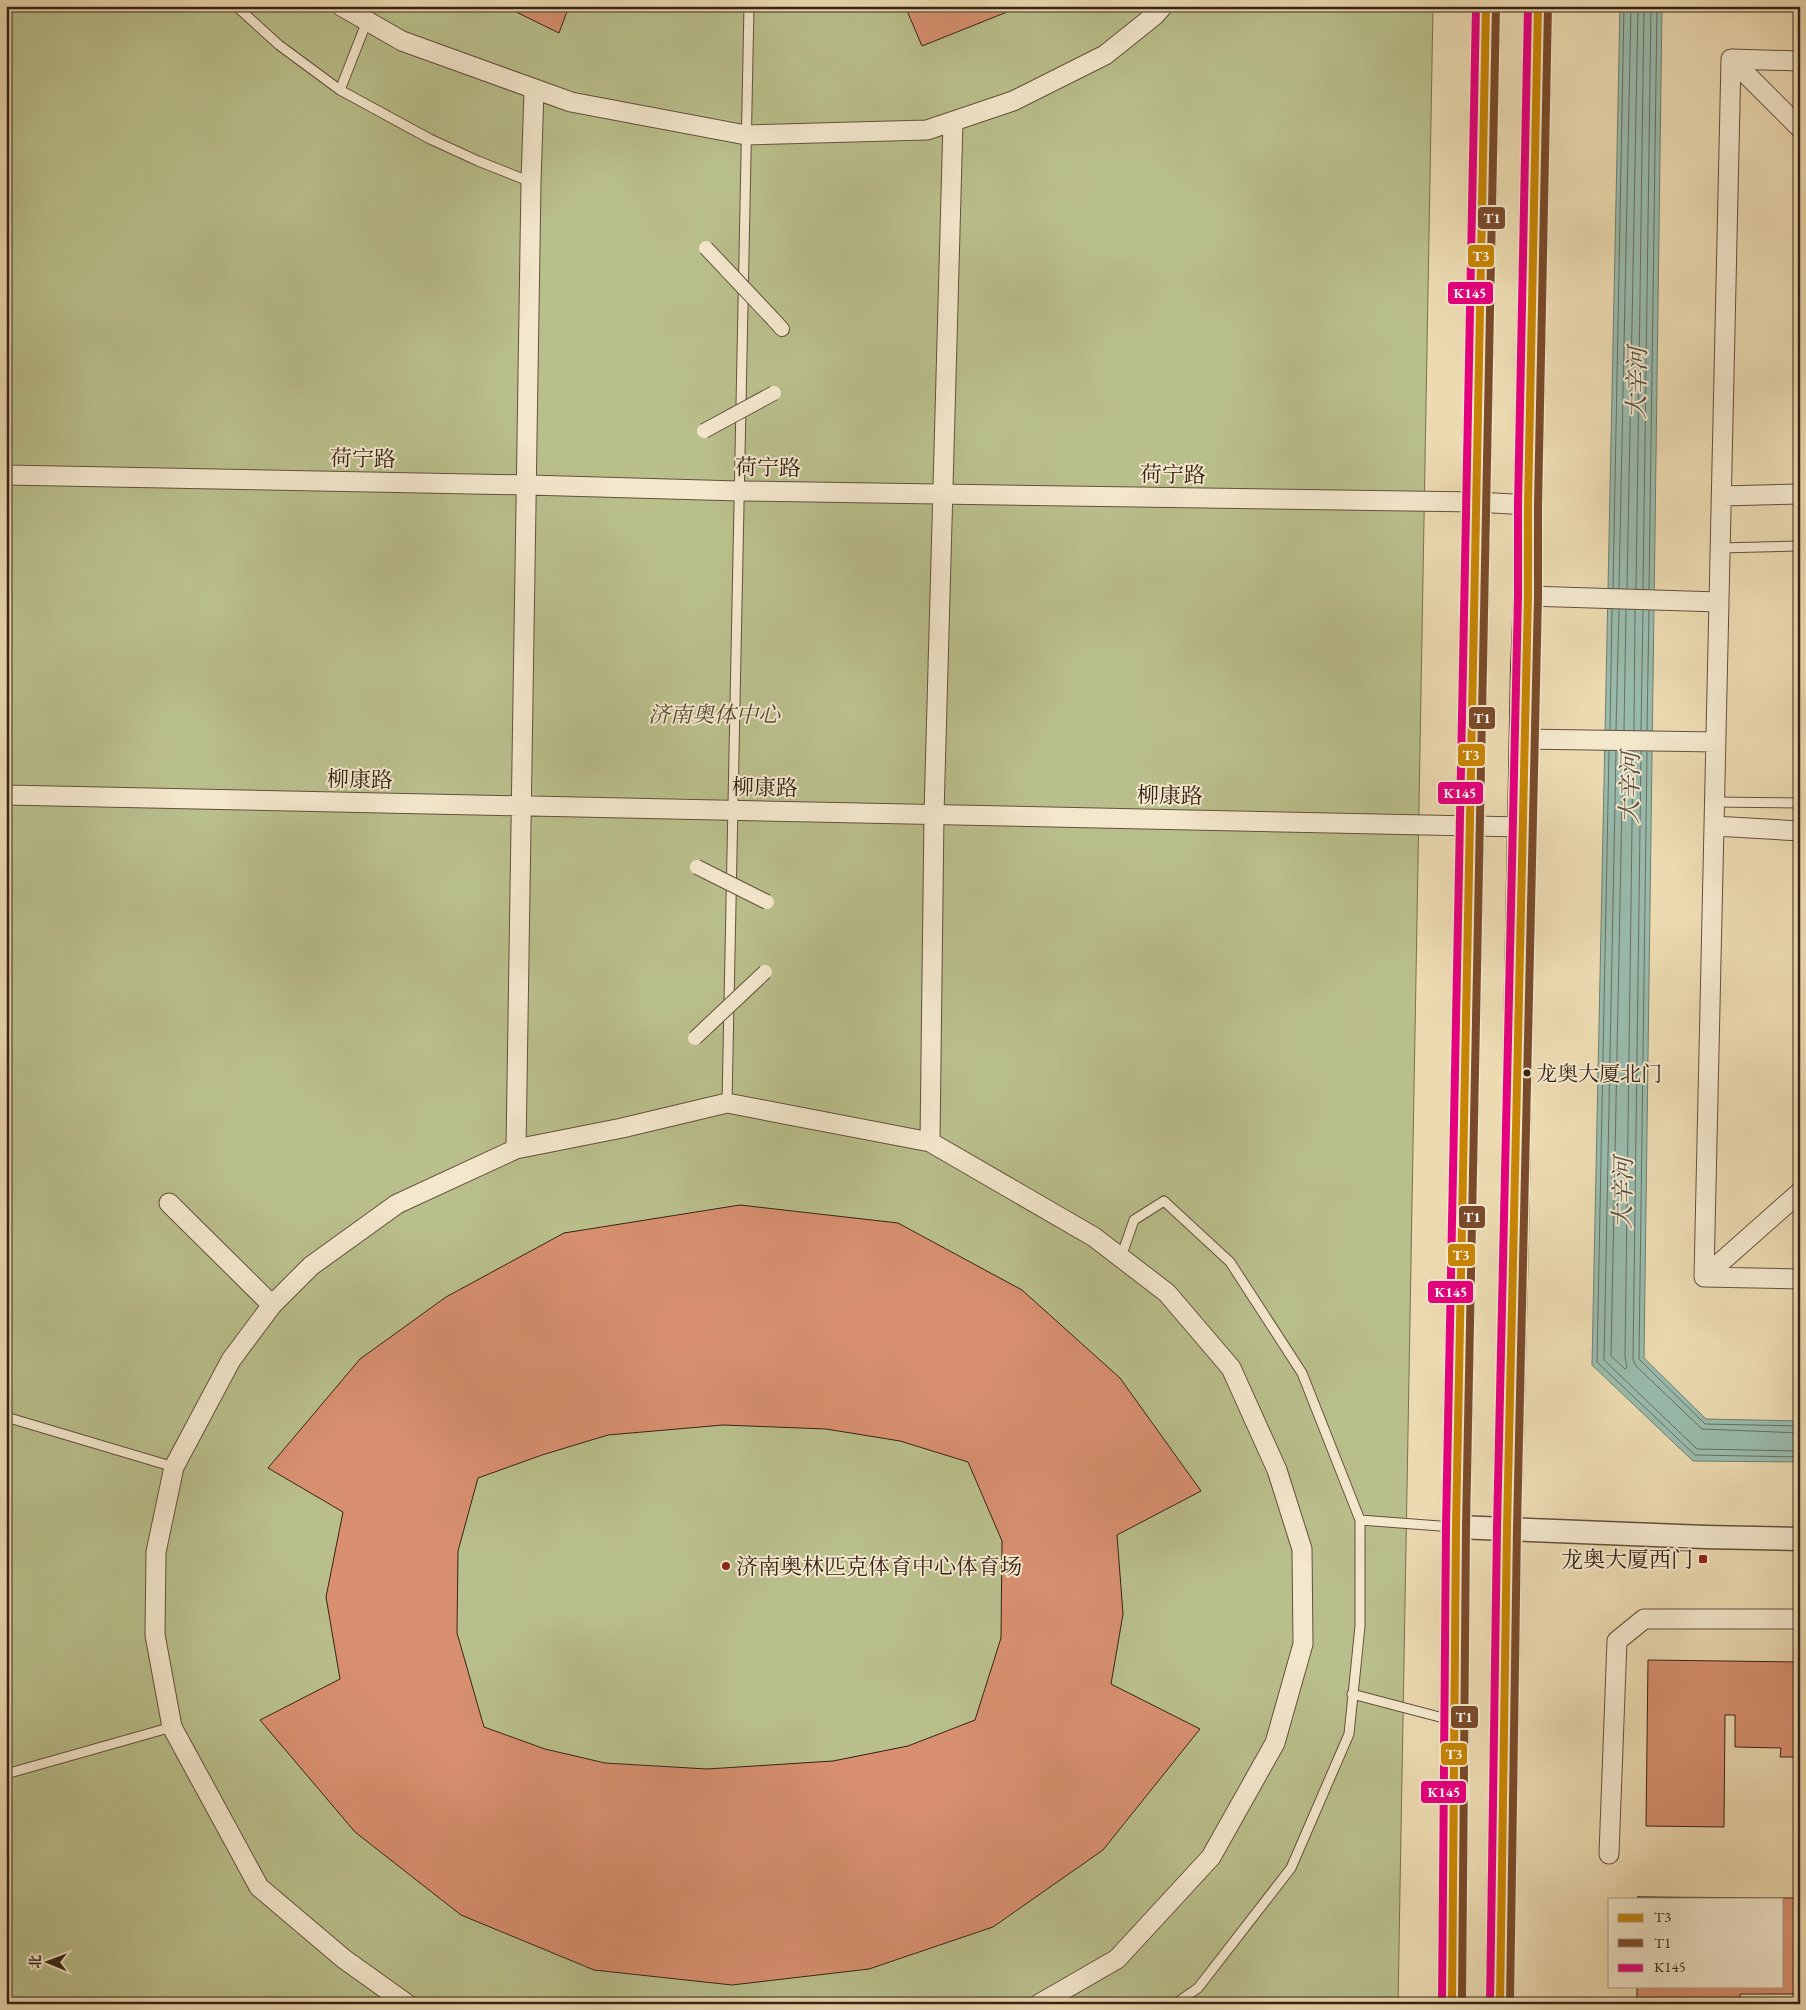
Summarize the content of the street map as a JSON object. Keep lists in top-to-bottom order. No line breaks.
{"streets":{"street":["荷宁路","柳康路"]},"water":["大辛河"],"parks":["济南奥体中心"],"places":{"other":["龙奥大厦北门","济南奥林匹克体育中心体育场"],"transit":["龙奥大厦西门"]},"lines":["transit line T3","transit line T1","transit line K145"],"legend":["T3","T1","K145"],"north":"left"}
